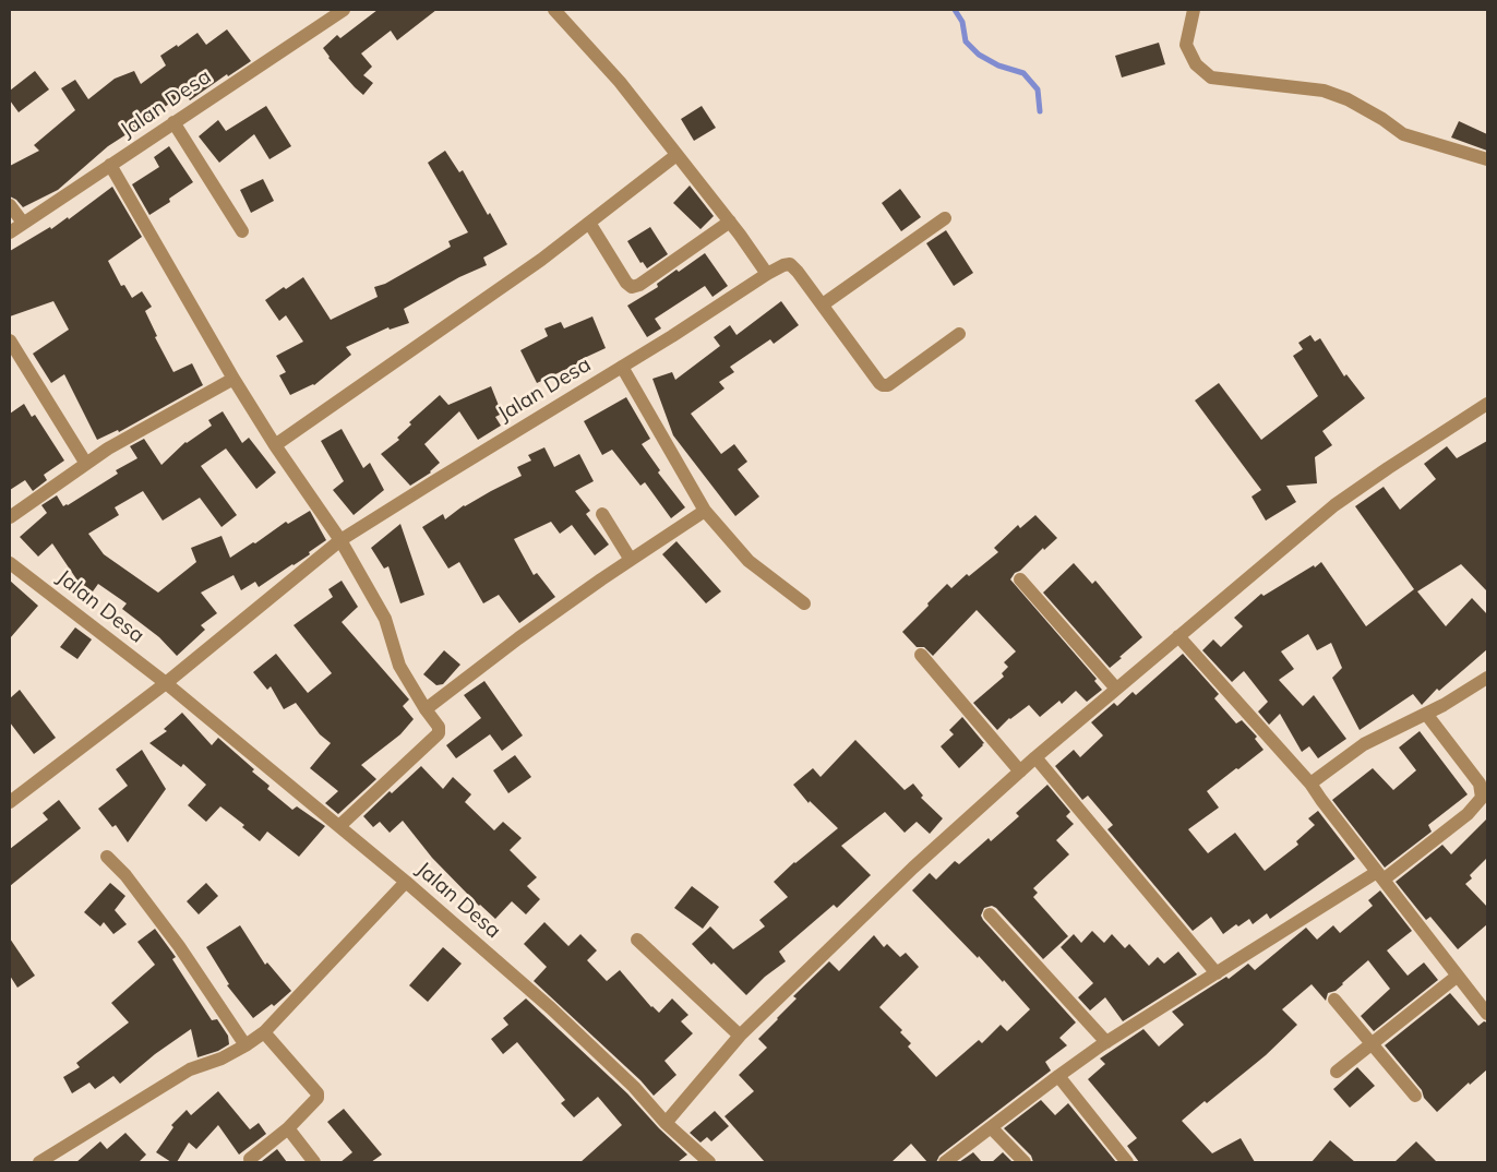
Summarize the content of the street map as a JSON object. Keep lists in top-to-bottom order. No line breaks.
{"streets":{"street":["Jalan Desa"]}}
